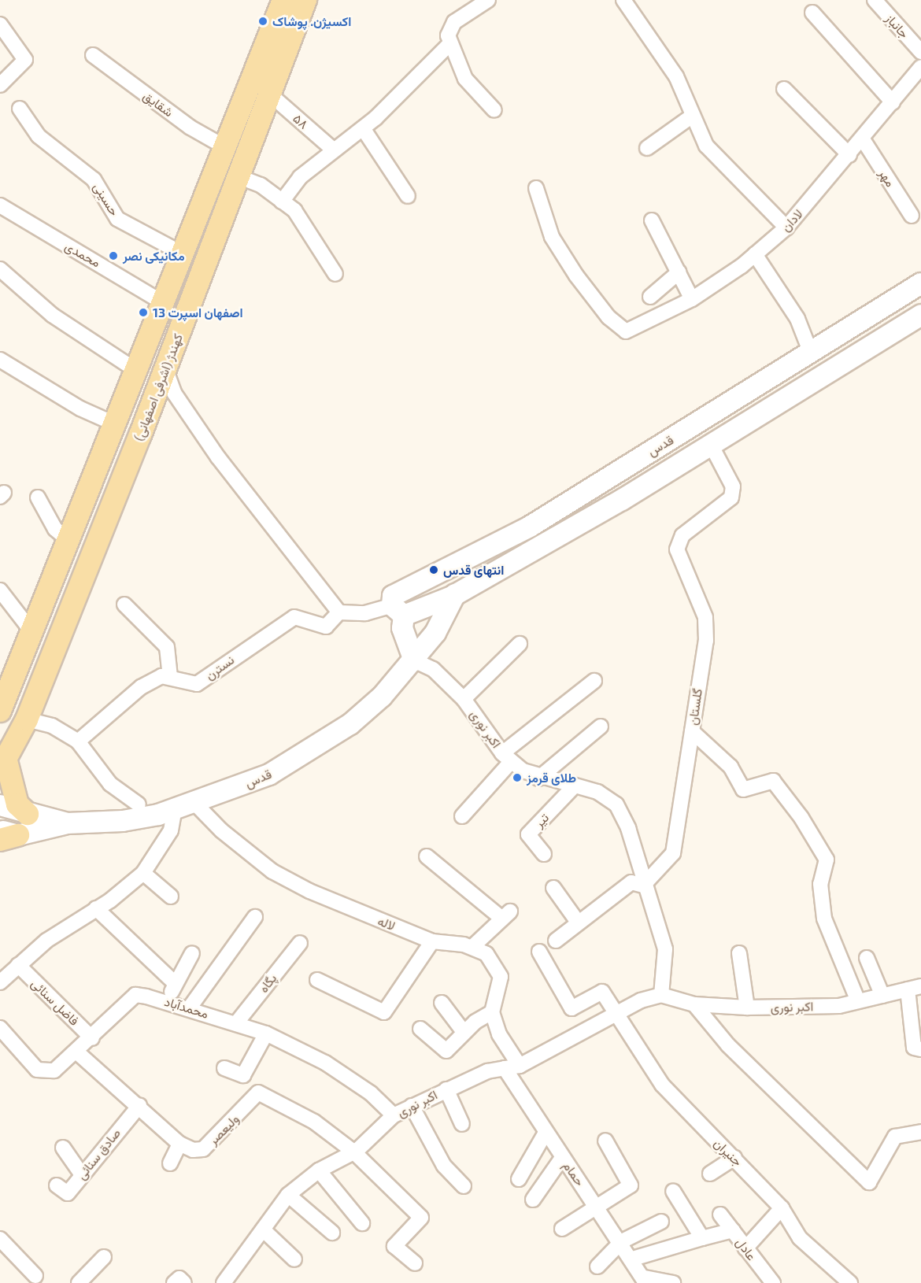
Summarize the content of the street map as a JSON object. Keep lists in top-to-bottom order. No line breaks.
{"streets":{"main road":["کهندژ (اشرفی اصفهانی)","قدس"],"street":["جانباز","شقایق","۵۸","مهر","حسینی","لادان","محمدی","نسترن","گلستان","اکبر نوری","تیر","لاله","پگاه","فاضل سنائی","محمدآباد","ولیعصر","جنیران","صادق سنائی","حمام","عادل"]},"crossings":[["شقایق","کهندژ (اشرفی اصفهانی)"],["۵۸","کهندژ (اشرفی اصفهانی)"],["مهر","لادان"],["حسینی","کهندژ (اشرفی اصفهانی)"],["محمدی","کهندژ (اشرفی اصفهانی)"],["قدس","گلستان"],["قدس","اکبر نوری"],["قدس","لاله"],["گلستان","اکبر نوری"],["اکبر نوری","تیر"],["اکبر نوری","محمدآباد"],["اکبر نوری","ولیعصر"],["اکبر نوری","جنیران"],["اکبر نوری","حمام"],["پگاه","محمدآباد"],["فاضل سنائی","محمدآباد"]],"places":["اکسیژن. پوشاک","مکانیکی نصر","اصفهان اسپرت 13","انتهای قدس","طلای قرمز"]}
